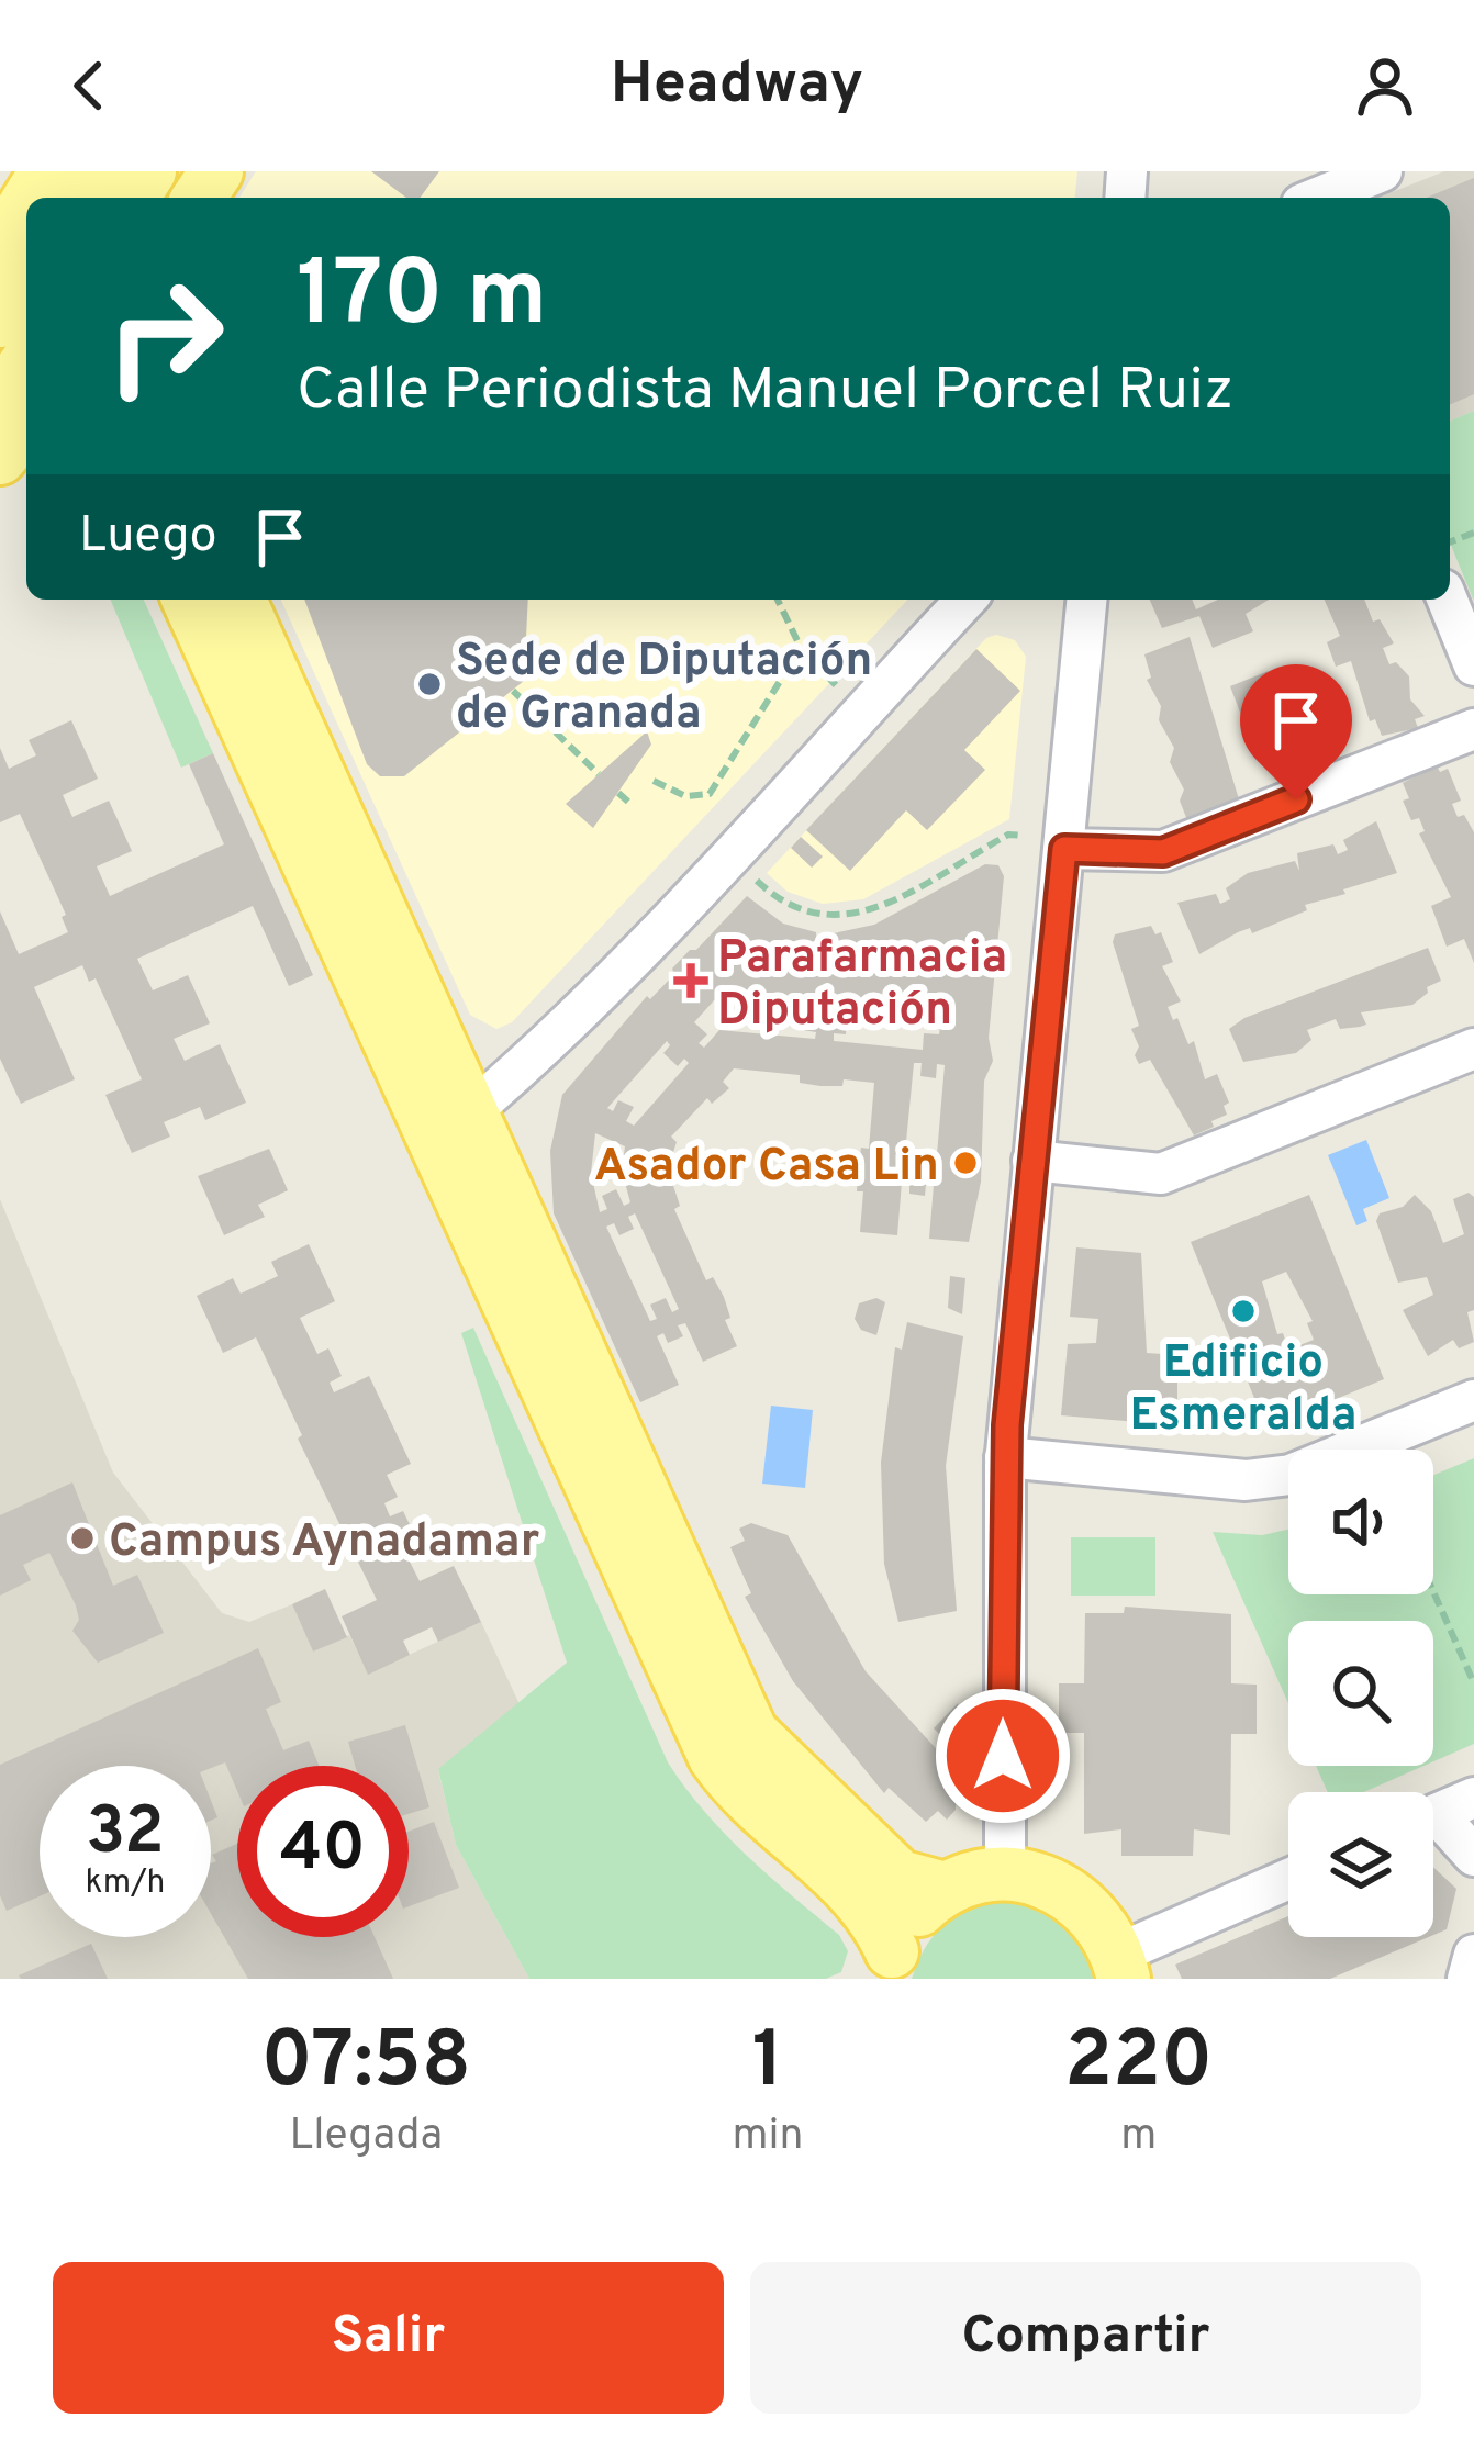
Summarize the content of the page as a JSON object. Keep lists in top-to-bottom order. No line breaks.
{"places":{"other":["Sede de Diputación de Granada","Asador Casa Lin","Edificio Esmeralda","Campus Aynadamar"],"health":["Parafarmacia Diputación"]},"page":{"header":"Headway","turn":["170 m","Calle Periodista Manuel Porcel Ruiz"],"then":"Luego","speed":"32 km/h","limit":"40","eta":["07:58","Llegada","1","min","220","m"],"buttons":["Salir","Compartir"]}}
